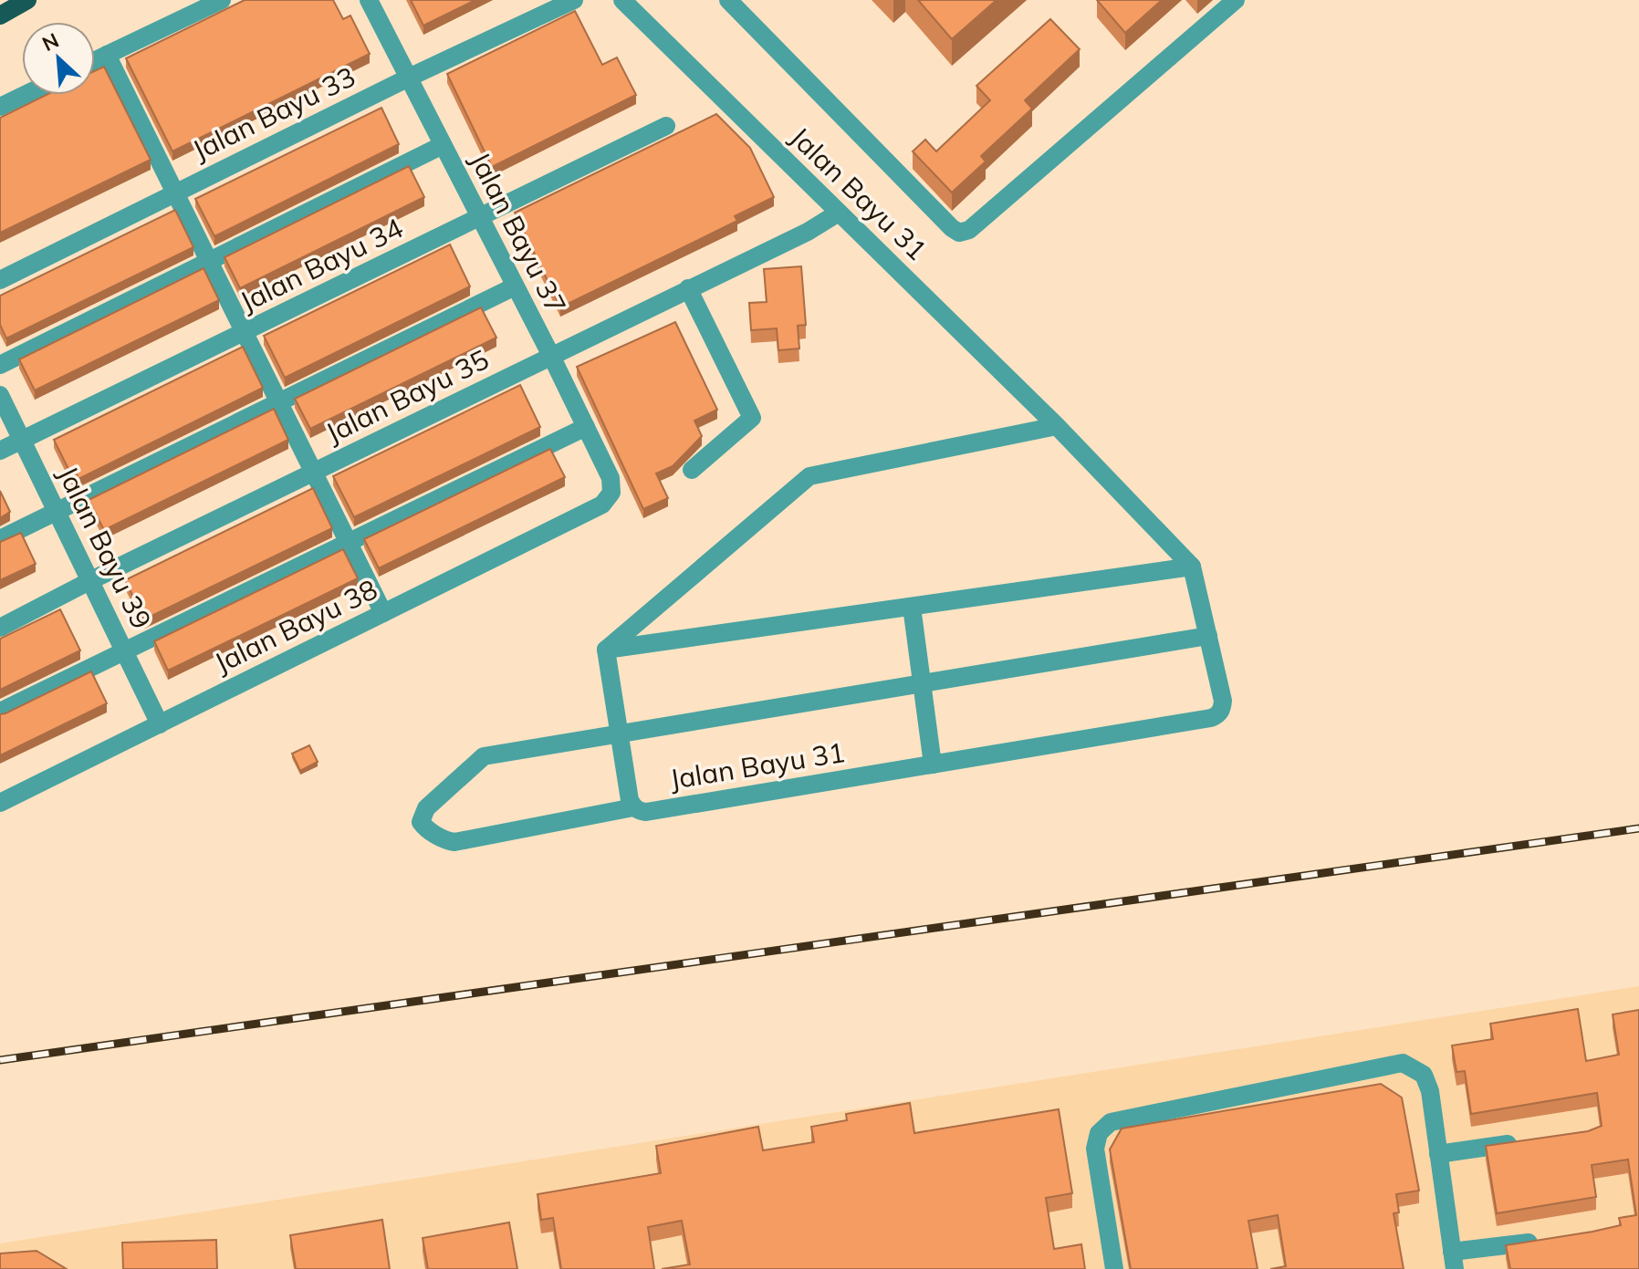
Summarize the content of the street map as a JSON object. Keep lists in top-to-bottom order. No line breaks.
{"streets":{"street":["Jalan Bayu 33","Jalan Bayu 31","Jalan Bayu 37","Jalan Bayu 34","Jalan Bayu 35","Jalan Bayu 39","Jalan Bayu 38"]},"crossings":[["Jalan Bayu 33","Jalan Bayu 37"],["Jalan Bayu 31","Jalan Bayu 35"],["Jalan Bayu 37","Jalan Bayu 34"],["Jalan Bayu 37","Jalan Bayu 35"],["Jalan Bayu 37","Jalan Bayu 38"],["Jalan Bayu 34","Jalan Bayu 39"],["Jalan Bayu 35","Jalan Bayu 39"],["Jalan Bayu 39","Jalan Bayu 38"]],"north":"top left"}
